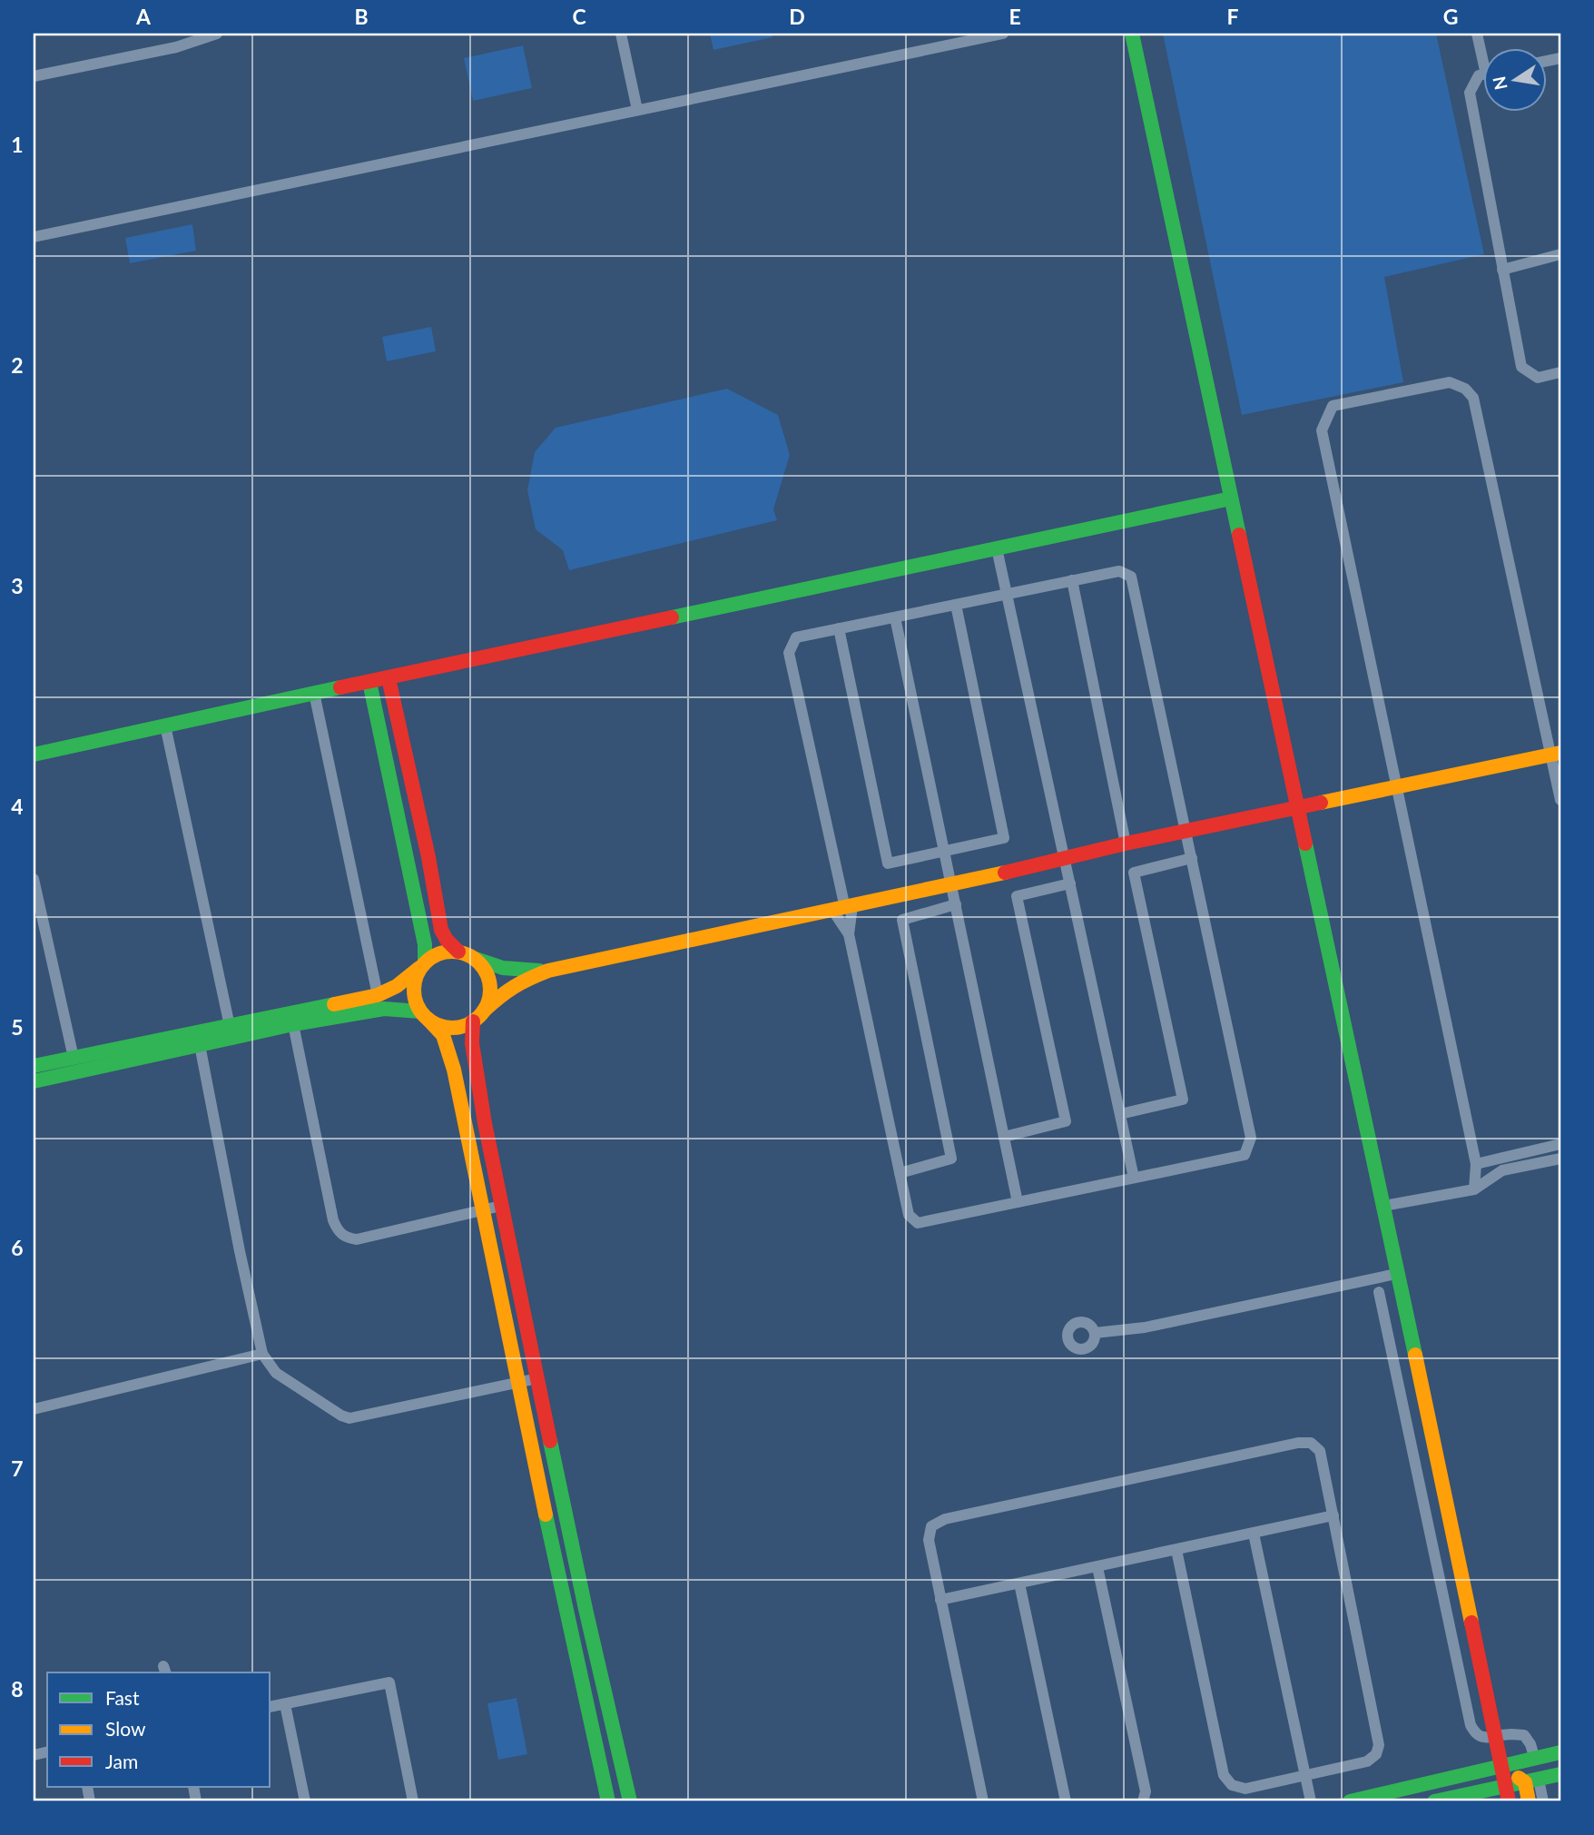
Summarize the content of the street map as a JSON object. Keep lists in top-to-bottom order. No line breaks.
{"legend":["Fast","Slow","Jam"],"north":"left","grid":{"columns":["A","B","C","D","E","F","G"],"rows":["1","2","3","4","5","6","7","8"]}}
